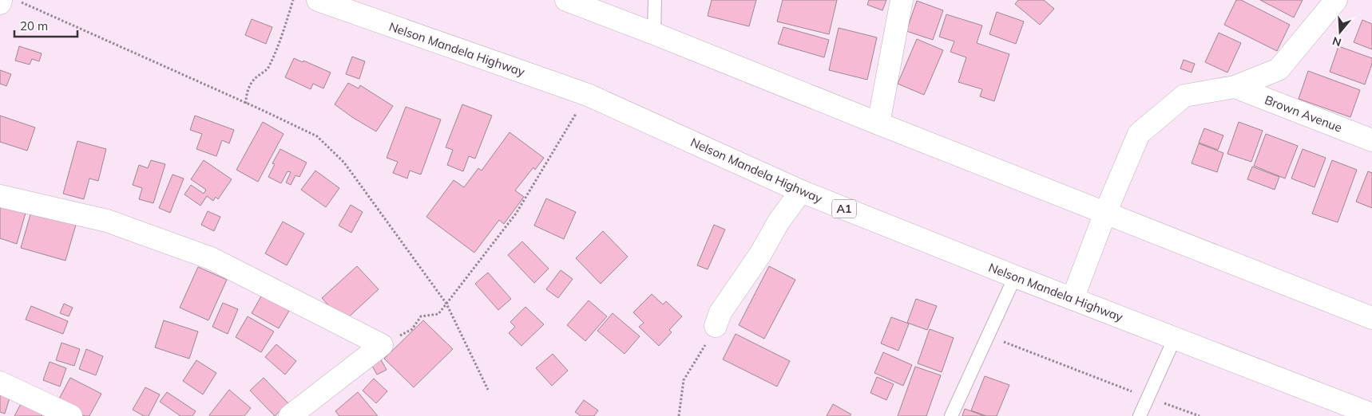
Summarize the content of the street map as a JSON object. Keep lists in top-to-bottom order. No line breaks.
{"streets":{"main road":["Nelson Mandela Highway","Brown Avenue","A1"]},"scale_bar":"20 m","north":"bottom"}
